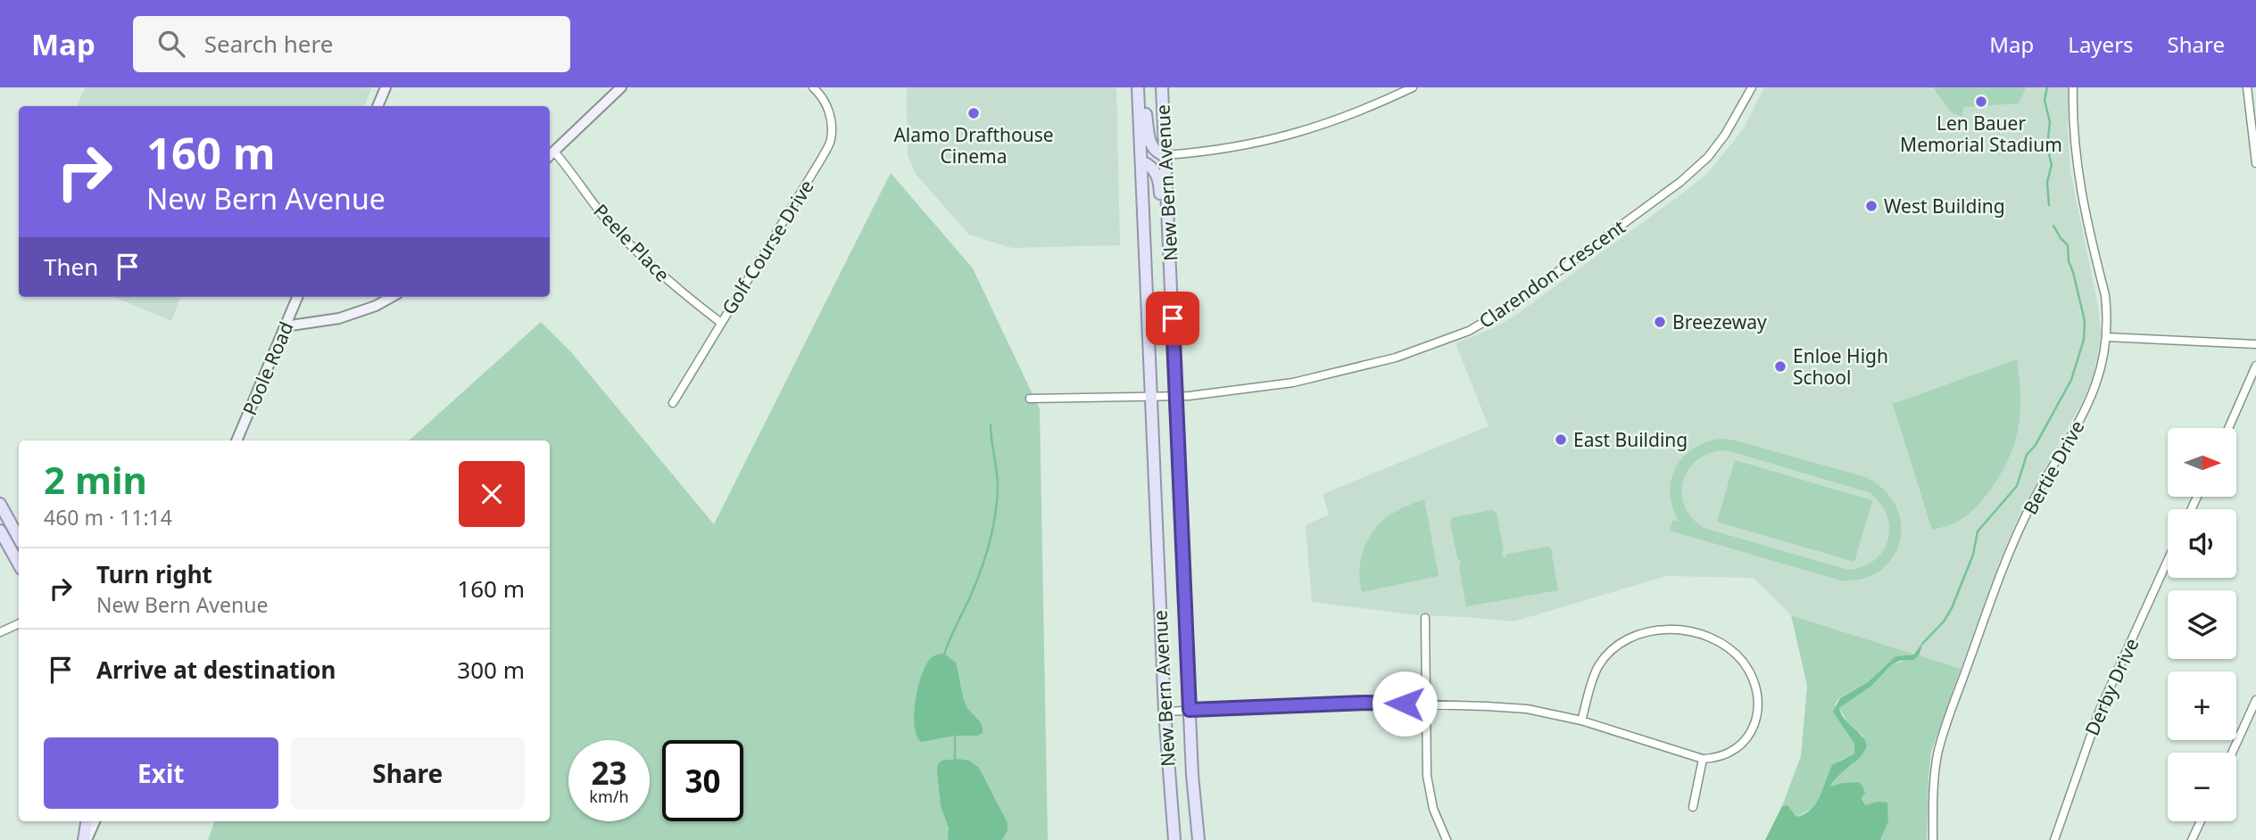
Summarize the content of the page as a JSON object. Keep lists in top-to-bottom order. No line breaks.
{"streets":{"main road":["New Bern Avenue","Poole Road"],"street":["Peele Place","Golf Course Drive","Clarendon Crescent","Bertie Drive","Derby Drive"]},"crossings":[["New Bern Avenue","Clarendon Crescent"],["Peele Place","Golf Course Drive"]],"places":["Len Bauer Memorial Stadium","Alamo Drafthouse Cinema","West Building","Breezeway","Enloe High School","East Building"],"north":"right","page":{"header":"Map","search":"Search here","nav":["Map","Layers","Share"],"turn":["160 m","New Bern Avenue"],"then":"Then","map_buttons":["+","−"],"heading":["2 min","460 m · 11:14"],"list":[{"name":"Turn right","note":"New Bern Avenue","value":"160 m"},{"name":"Arrive at destination","value":"300 m"}],"buttons":["Exit","Share"],"speed":"23 km/h","limit":"30"}}
